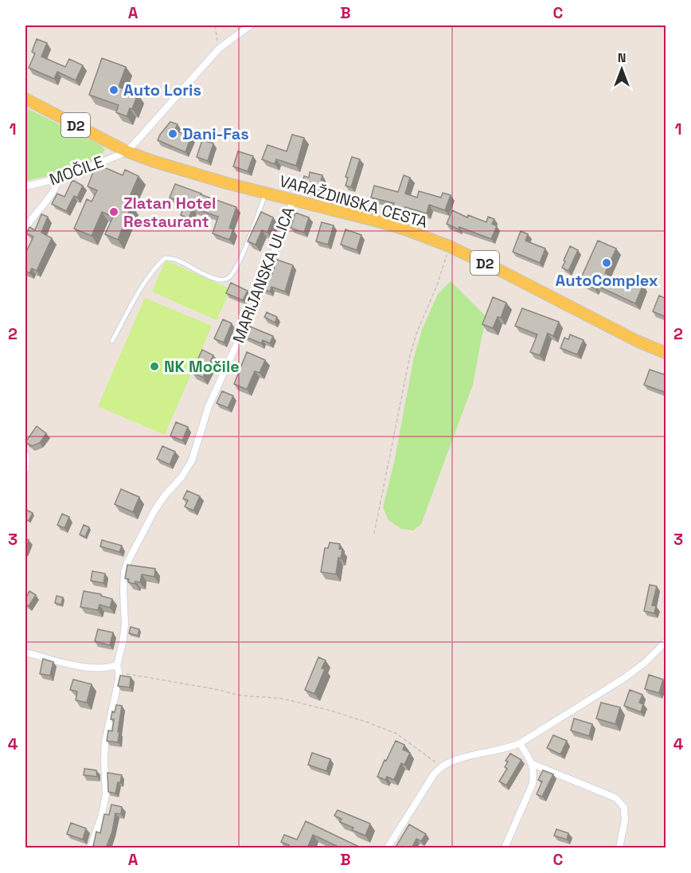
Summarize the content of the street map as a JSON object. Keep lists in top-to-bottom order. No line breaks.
{"streets":{"main road":["D2","VARAŽDINSKA CESTA"],"street":["MOČILE","MARIJANSKA ULICA"]},"crossings":[["MOČILE","VARAŽDINSKA CESTA"],["VARAŽDINSKA CESTA","MARIJANSKA ULICA"]],"places":["Auto Loris","Dani-Fas","Zlatan Hotel Restaurant","AutoComplex","NK Močile"],"north":"top","grid":{"columns":["A","B","C"],"rows":["1","2","3","4"]}}
